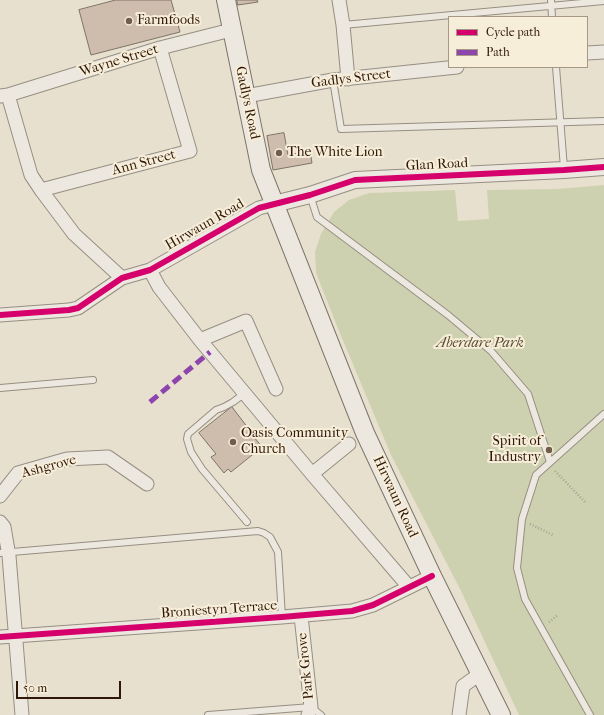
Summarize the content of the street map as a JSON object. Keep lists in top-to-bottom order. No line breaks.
{"streets":{"main road":["Gadlys Road","Hirwaun Road"],"street":["Wayne Street","Gadlys Street","Ann Street","Glan Road","Ashgrove","Broniestyn Terrace","Park Grove"]},"crossings":[["Wayne Street","Gadlys Road"],["Wayne Street","Ann Street"],["Gadlys Street","Gadlys Road"],["Gadlys Road","Glan Road"],["Gadlys Road","Hirwaun Road"],["Glan Road","Hirwaun Road"],["Hirwaun Road","Broniestyn Terrace"],["Broniestyn Terrace","Park Grove"]],"parks":["Aberdare Park"],"places":["Farmfoods","The White Lion","Oasis Community Church","Spirit of Industry"],"legend":["Cycle path","Path"],"scale_bar":"50 m"}
